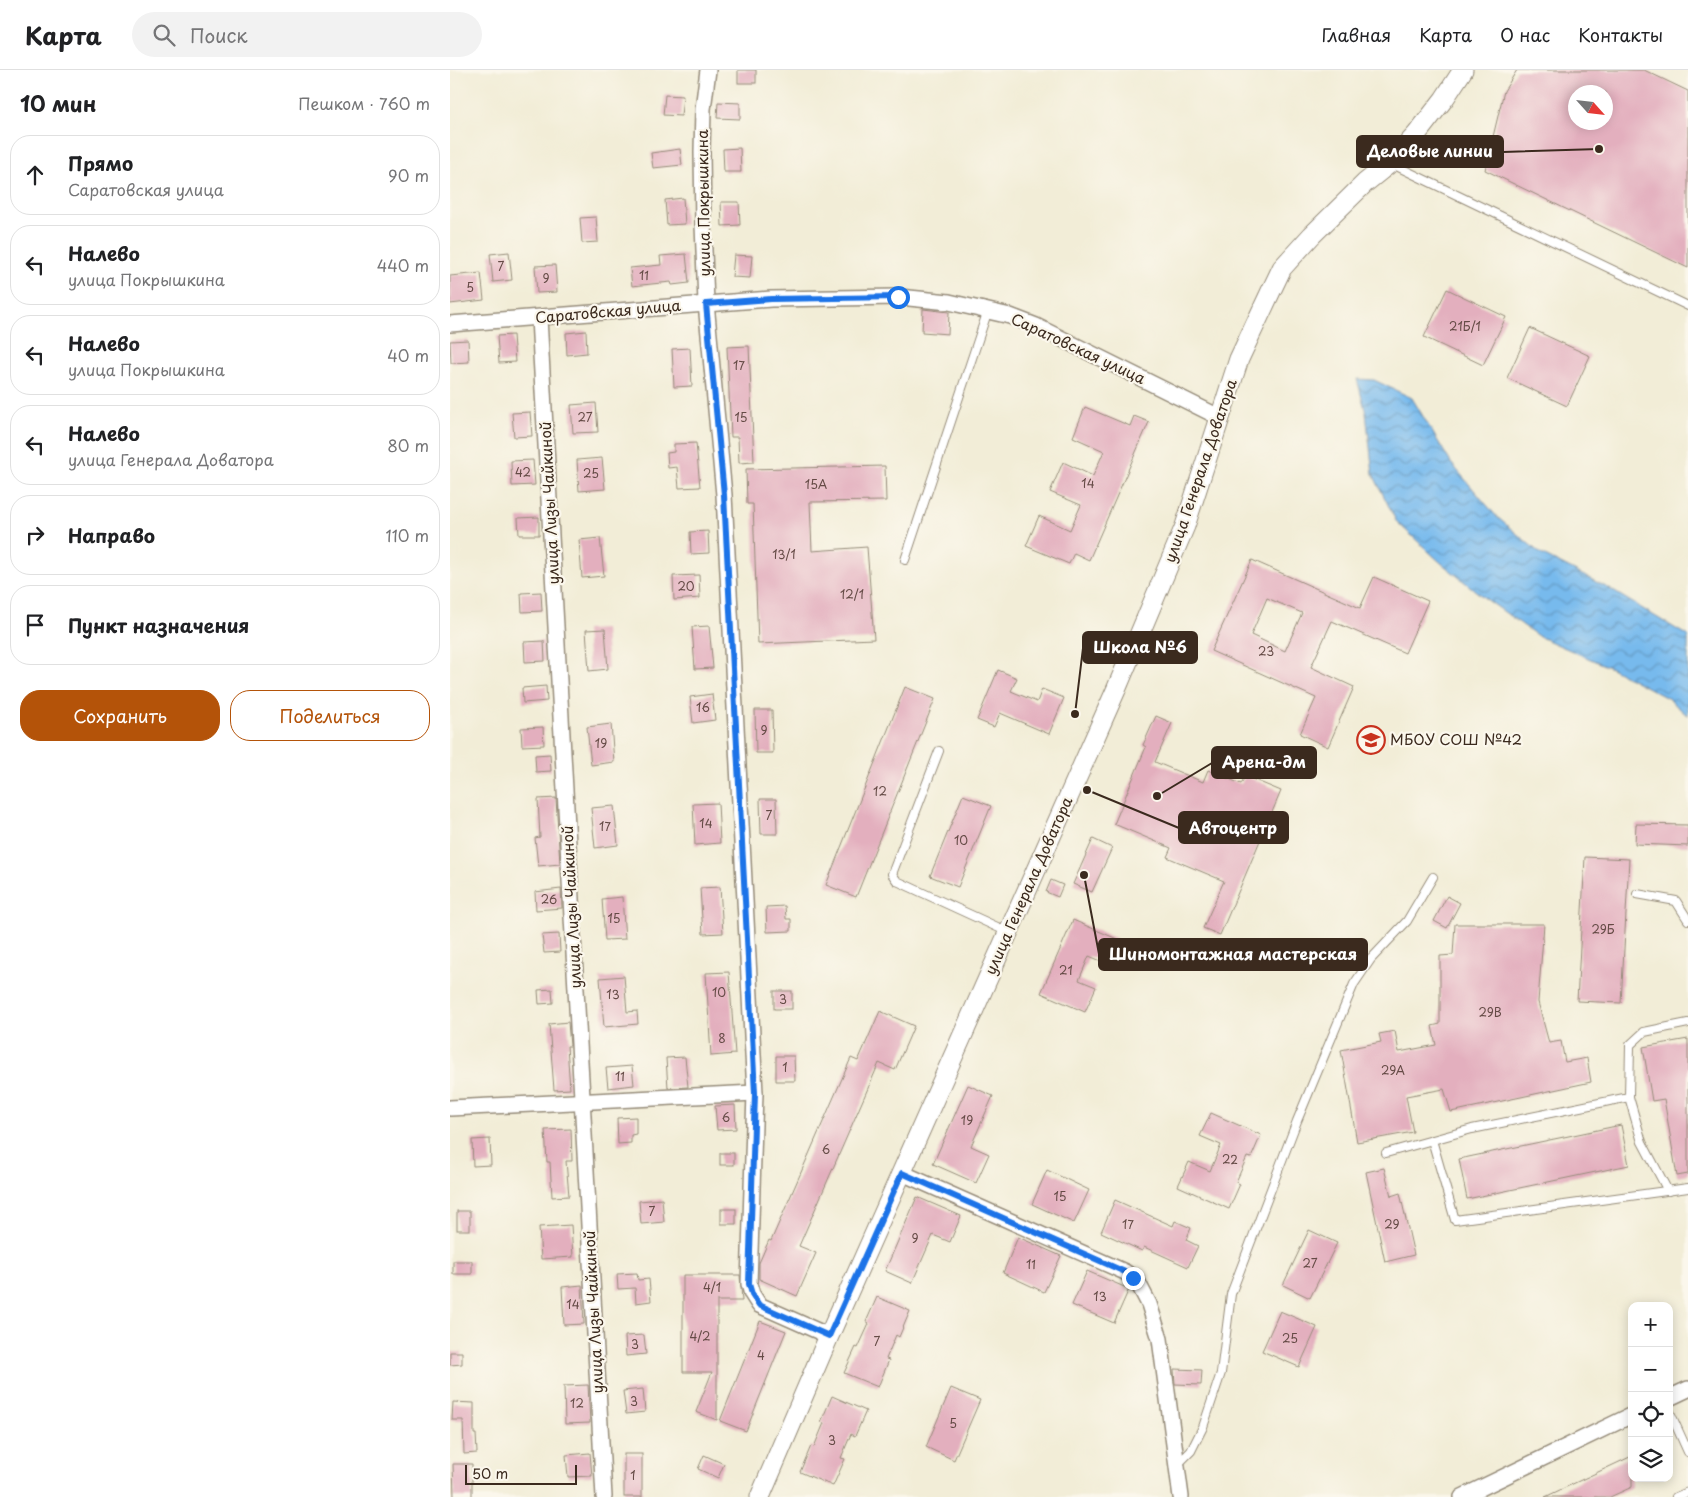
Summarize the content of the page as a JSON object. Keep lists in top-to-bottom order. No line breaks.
{"streets":{"street":["улица Покрышкина","Саратовская улица","улица Генерала Доватора","улица Лизы Чайкиной"]},"crossings":[["улица Покрышкина","Саратовская улица"],["улица Покрышкина","улица Генерала Доватора"],["Саратовская улица","улица Генерала Доватора"],["Саратовская улица","улица Лизы Чайкиной"]],"places":{"other":["Деловые линии","Школа №6","Автоцентр","Арена-дм","Шиномонтажная мастерская"],"school or university":["МБОУ СОШ №42"]},"house_numbers":["7","11","9","5","21Б/1","17","27","15","42","25","14","15А","13/1","20","12/1","23","16","9","19","12","7","14","17","10","26","15","29Б","21","10","13","3","29В","8","1","29А","11","6","19","6","22","15","7","17","29","9","27","11","4/1","13","14","4/2","25","7","3","4","3","12","5","3","1"],"scale_bar":"50 m","north":"bottom right","page":{"header":"Карта","search":"Поиск","nav":["Главная","Карта","О нас","Контакты"],"heading":["10 мин","Пешком · 760 m"],"list":[["Прямо","Саратовская улица","90 m"],["Налево","улица Покрышкина","440 m"],["Налево","улица Покрышкина","40 m"],["Налево","улица Генерала Доватора","80 m"],["Направо","110 m"],"Пункт назначения"],"buttons":["Сохранить","Поделиться"],"map_buttons":["+","−"],"scale":"50 m"}}
